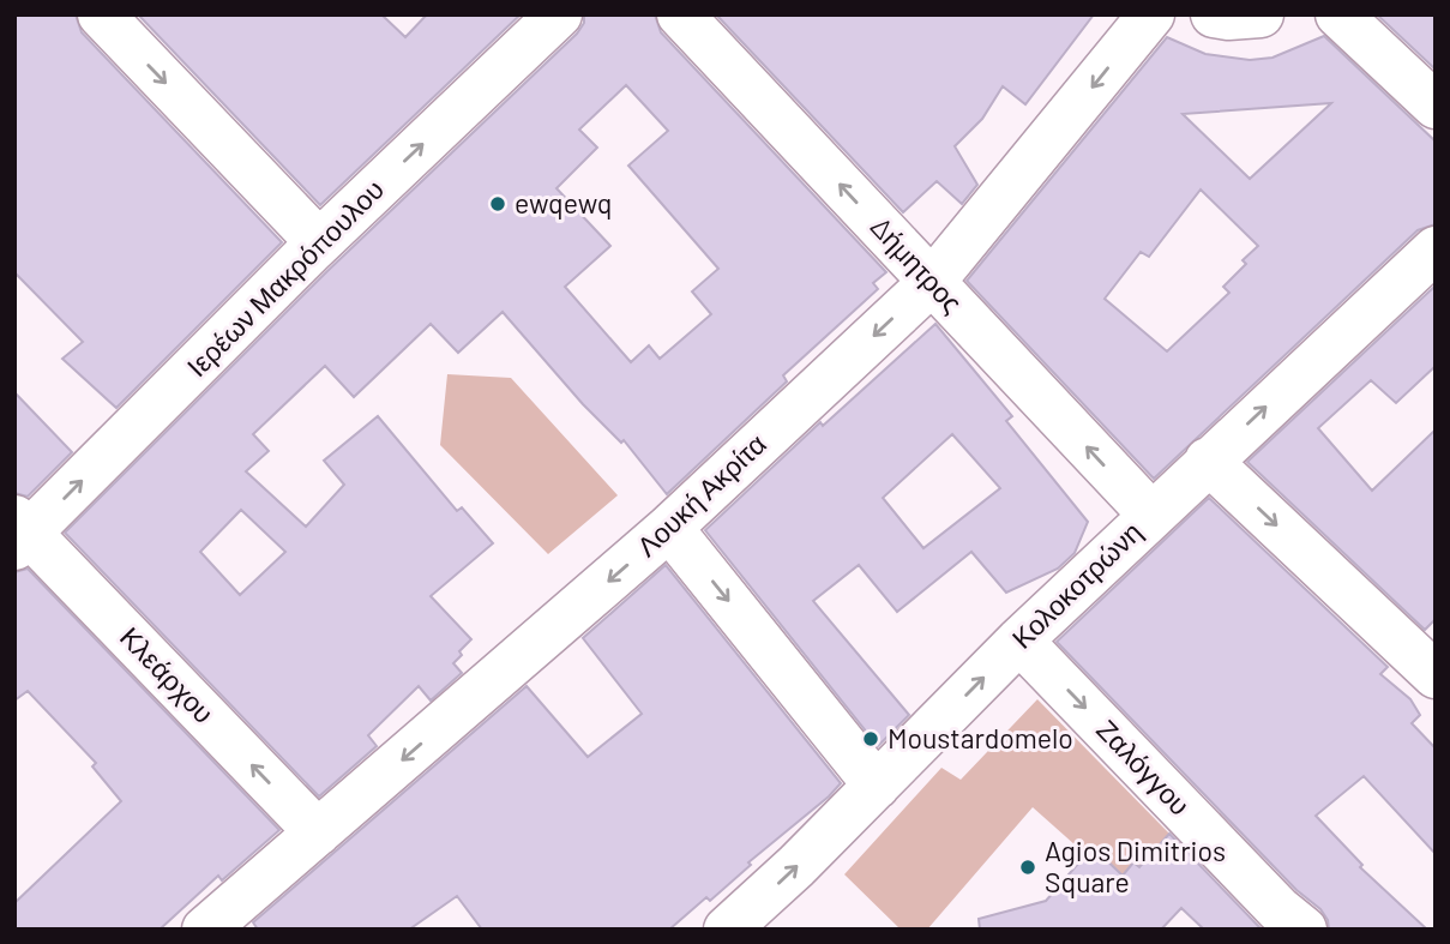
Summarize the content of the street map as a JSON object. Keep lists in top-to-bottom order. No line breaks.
{"streets":{"street":["Δήμητρος","Ιερέων Μακρόπουλου","Λουκή Ακρίτα","Κολοκοτρώνη","Κλεάρχου","Ζαλόγγου"]},"crossings":[["Δήμητρος","Λουκή Ακρίτα"],["Δήμητρος","Κολοκοτρώνη"],["Ιερέων Μακρόπουλου","Κλεάρχου"],["Λουκή Ακρίτα","Κλεάρχου"],["Κολοκοτρώνη","Ζαλόγγου"]],"one_way":["Ιερέων Μακρόπουλου","Λουκή Ακρίτα","Κολοκοτρώνη","Κλεάρχου"],"places":["ewqewq","Moustardomelo","Agios Dimitrios Square"]}
